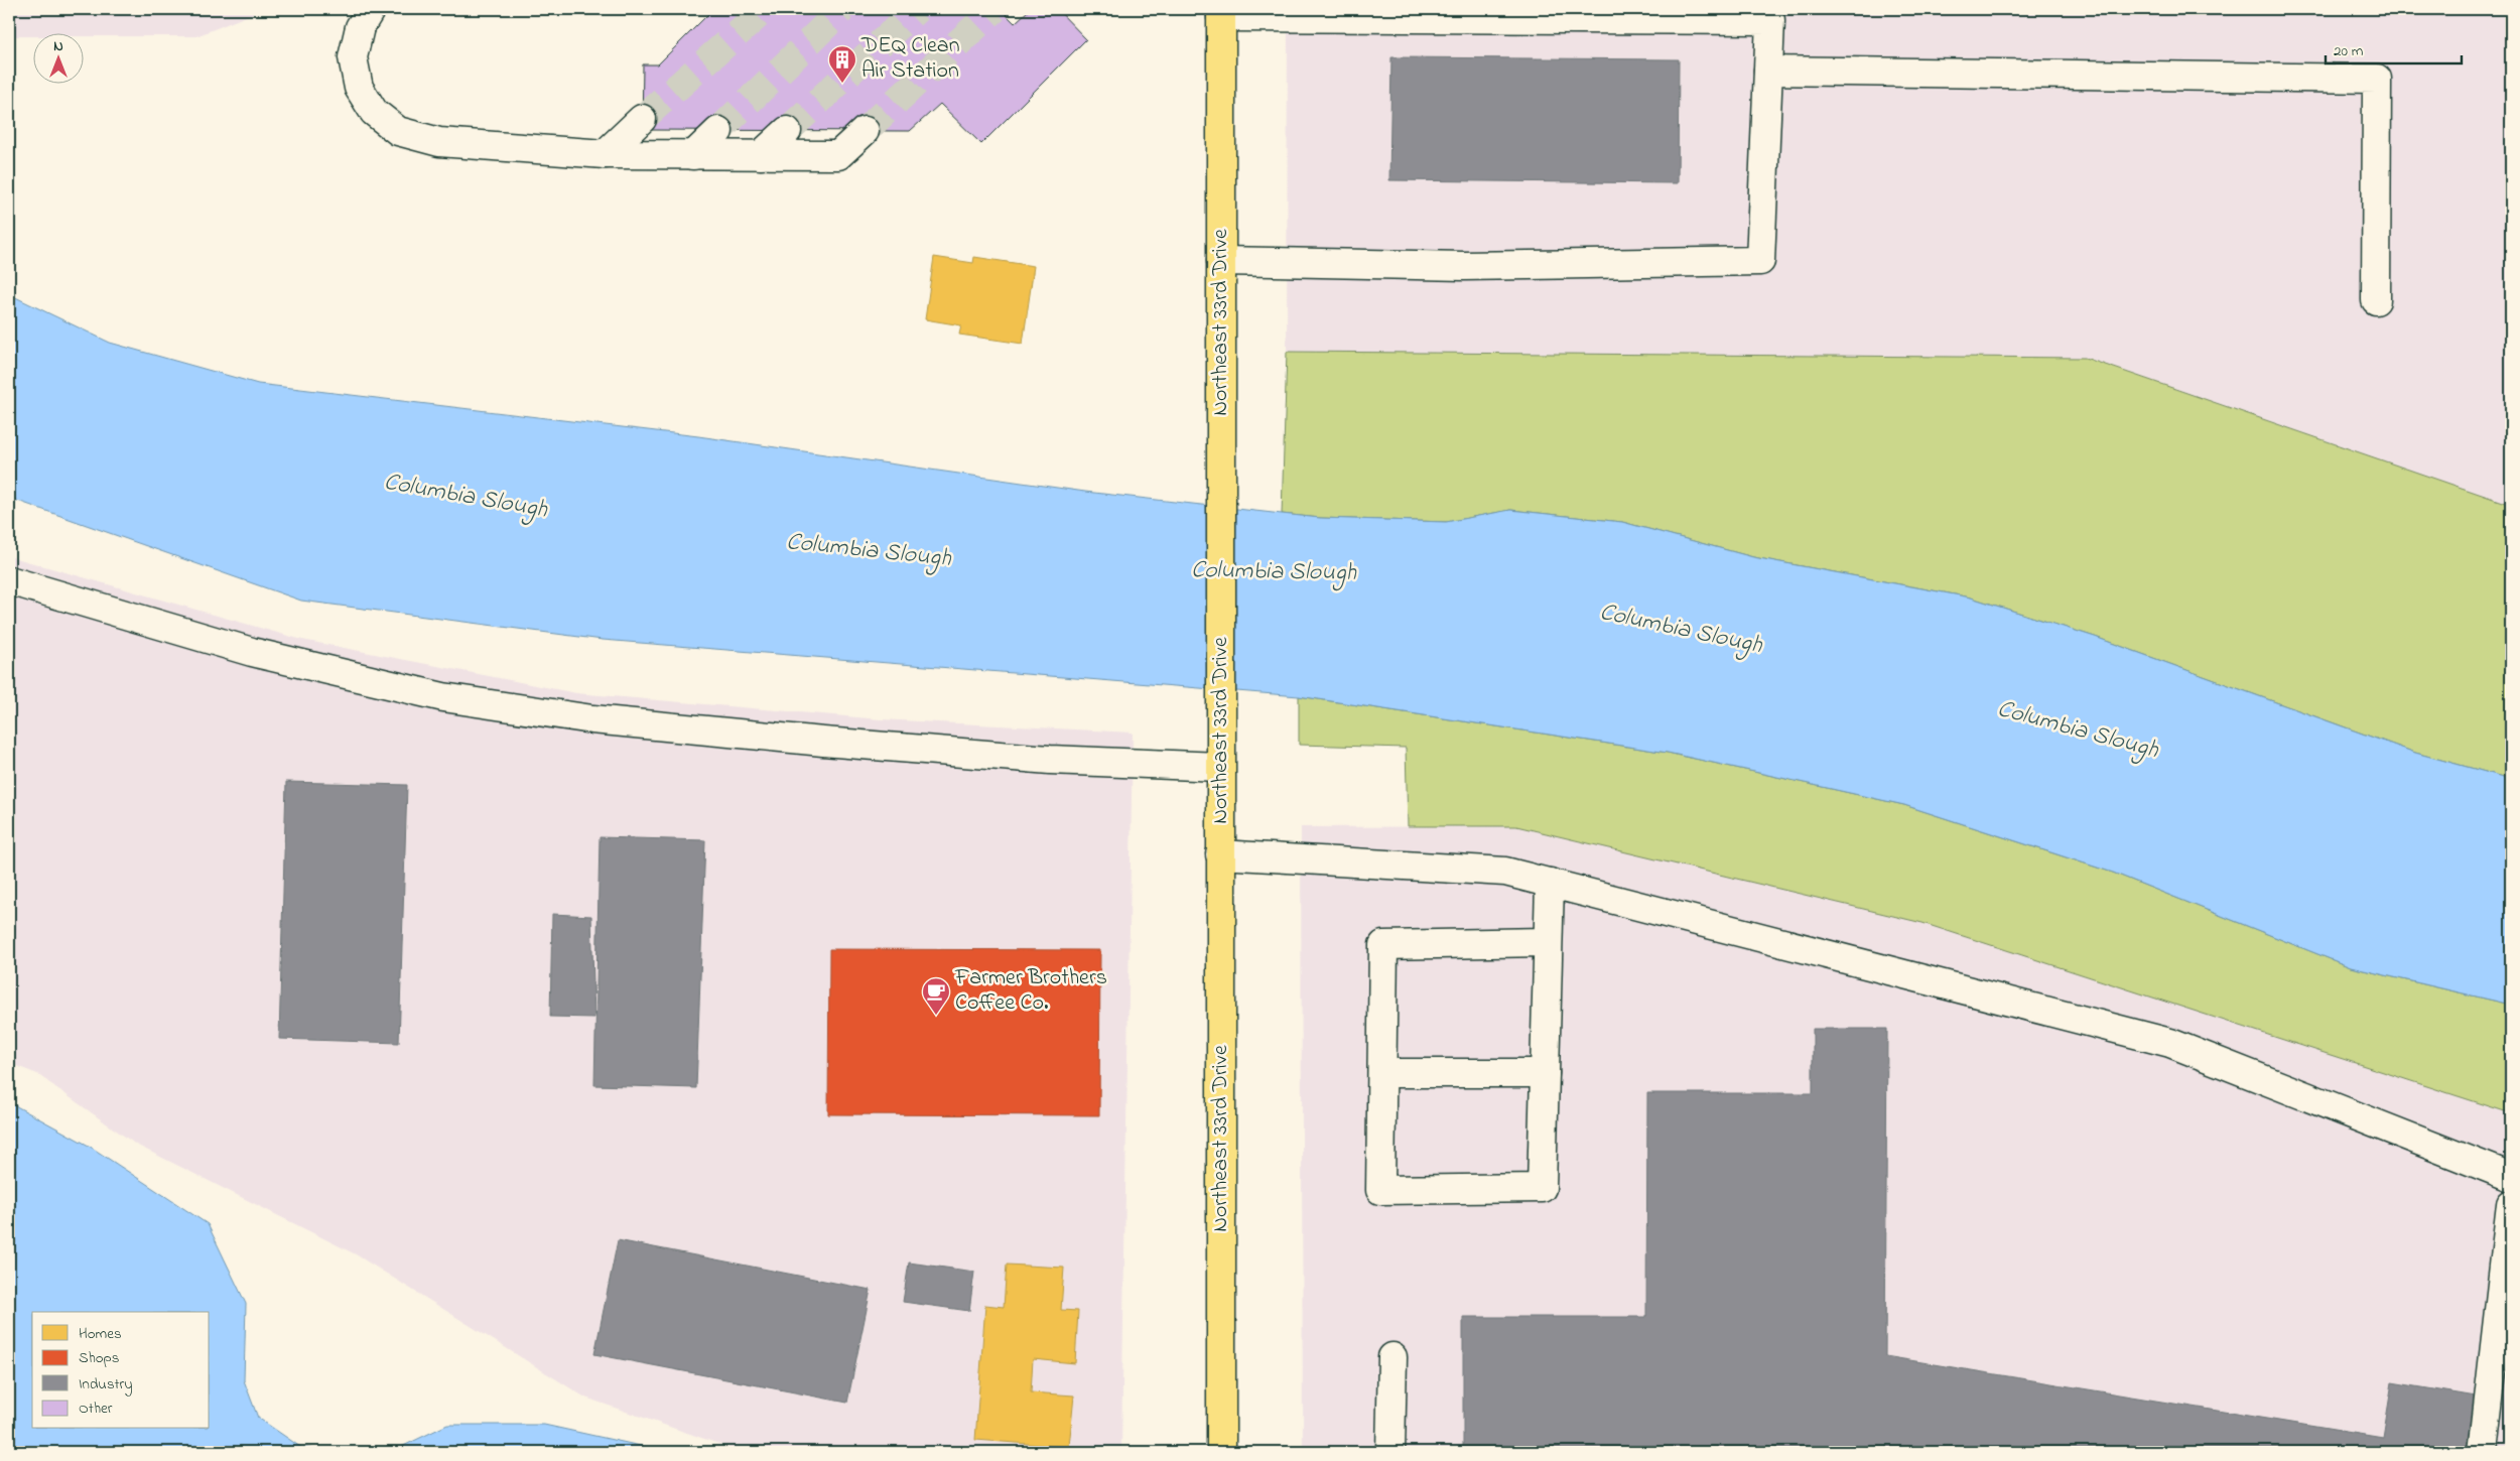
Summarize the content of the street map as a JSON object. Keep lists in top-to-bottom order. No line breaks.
{"streets":{"main road":["Northeast 33rd Drive"]},"water":["Columbia Slough"],"places":{"building":["DEQ Clean Air Station"],"cafe":["Farmer Brothers Coffee Co."]},"legend":["Homes","Shops","Industry","Other"],"scale_bar":"20 m","north":"top"}
